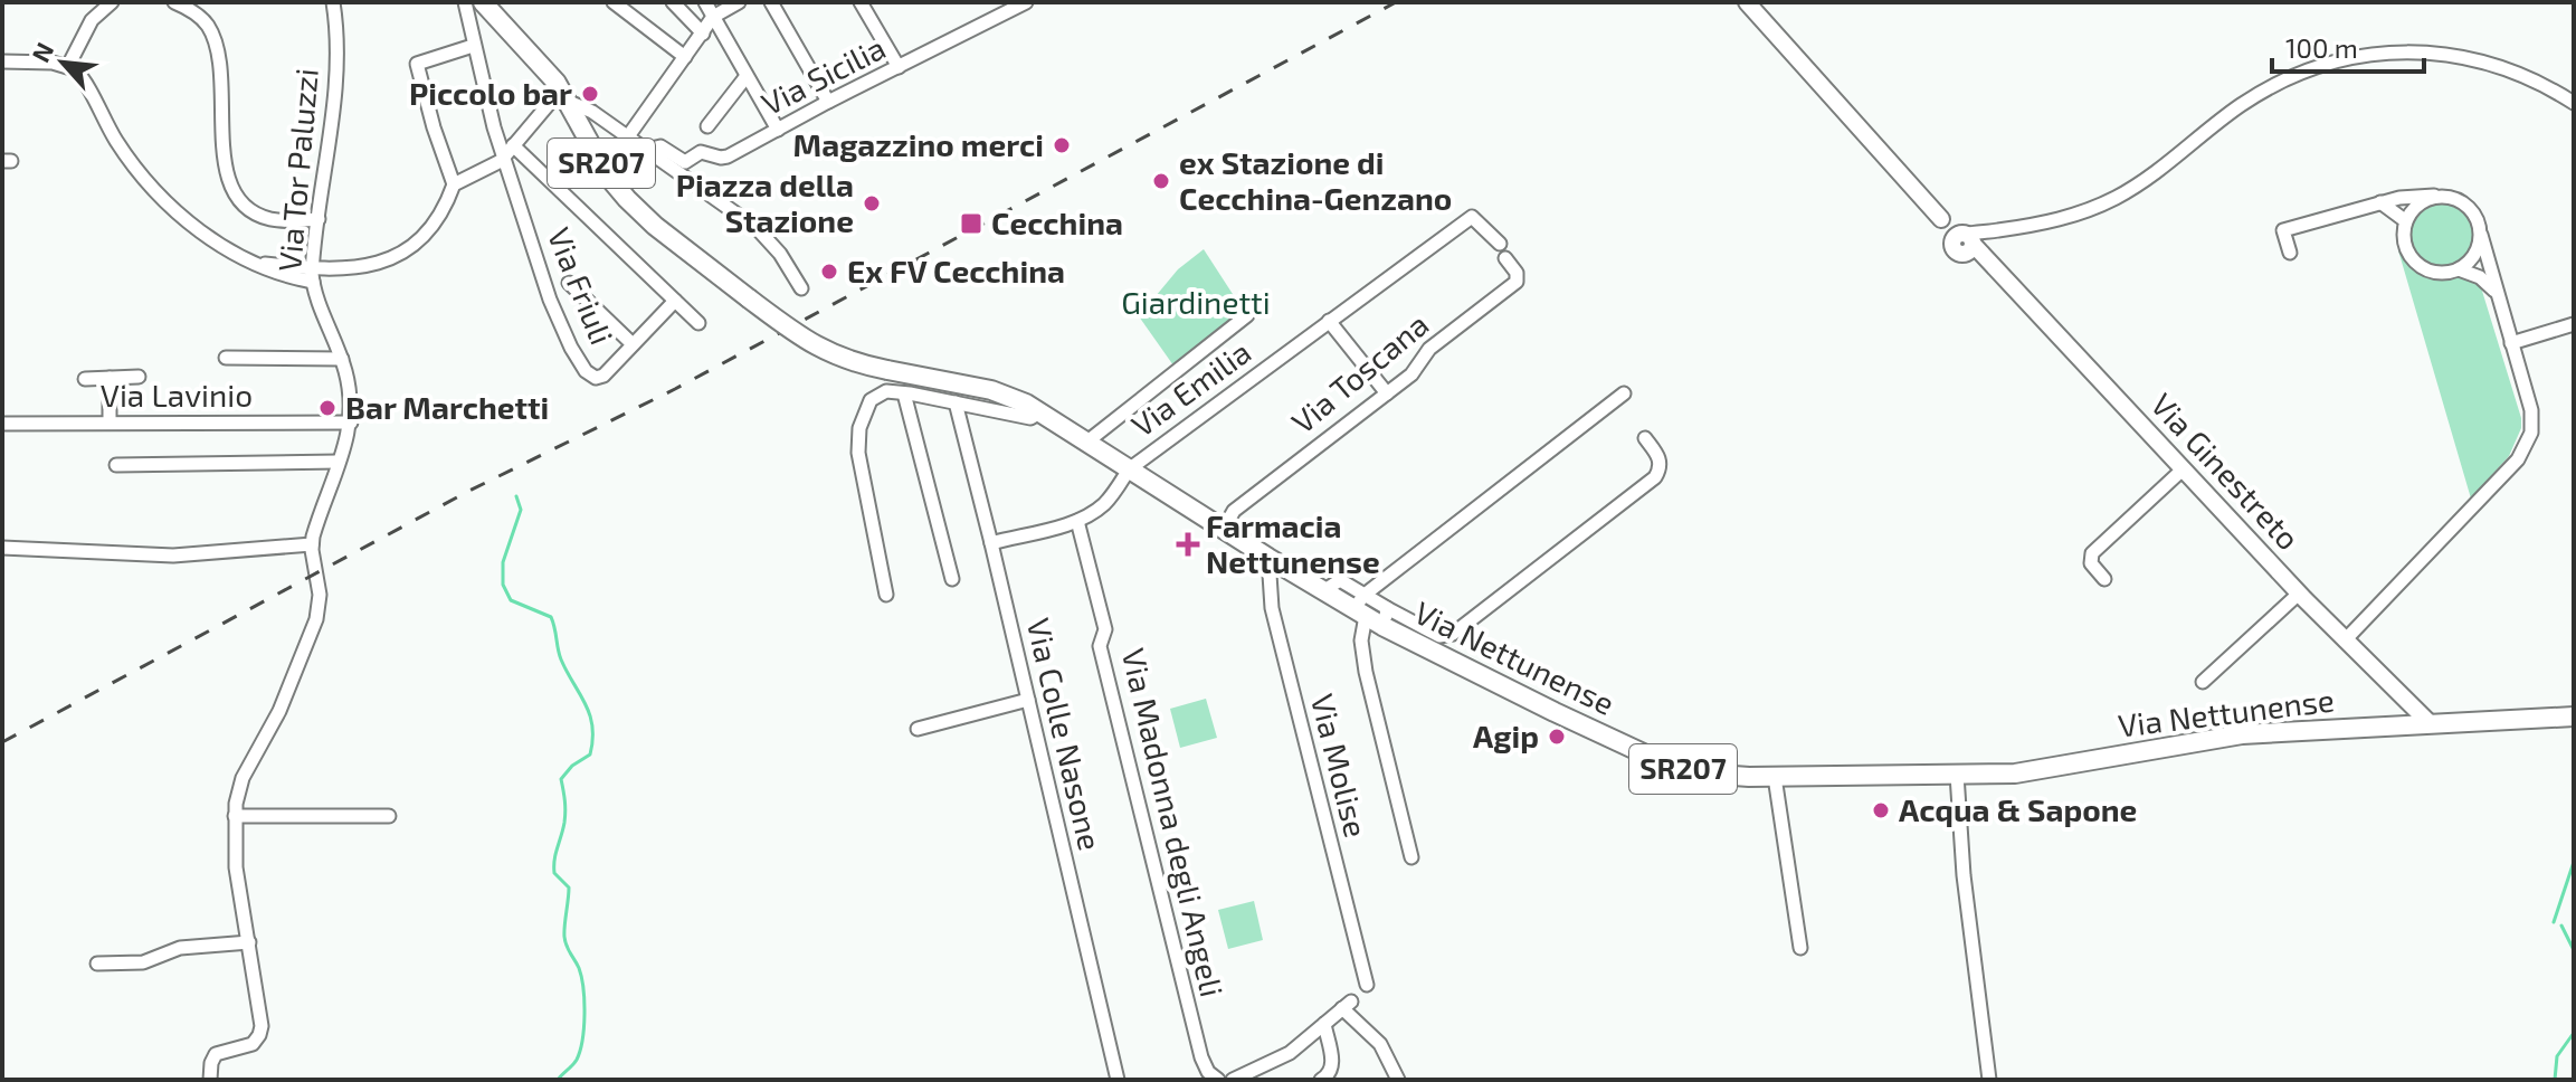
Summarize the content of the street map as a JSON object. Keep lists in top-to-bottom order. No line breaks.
{"streets":{"main road":["SR207","Via Nettunense"],"street":["Via Sicilia","Via Tor Paluzzi","Via Friuli","Via Toscana","Via Emilia","Via Lavinio","Via Ginestreto","Via Colle Nasone","Via Molise","Via Madonna degli Angeli"]},"crossings":[["Via Tor Paluzzi","Via Lavinio"],["Via Toscana","Via Nettunense"],["Via Emilia","Via Nettunense"],["Via Ginestreto","Via Nettunense"],["Via Nettunense","Via Molise"]],"parks":["Giardinetti"],"places":{"other":["Piccolo bar","Magazzino merci","ex Stazione di Cecchina-Genzano","Piazza della Stazione","Ex FV Cecchina","Bar Marchetti","Agip","Acqua & Sapone"],"transit":["Cecchina"],"health":["Farmacia Nettunense"]},"scale_bar":"100 m","north":"top left"}
